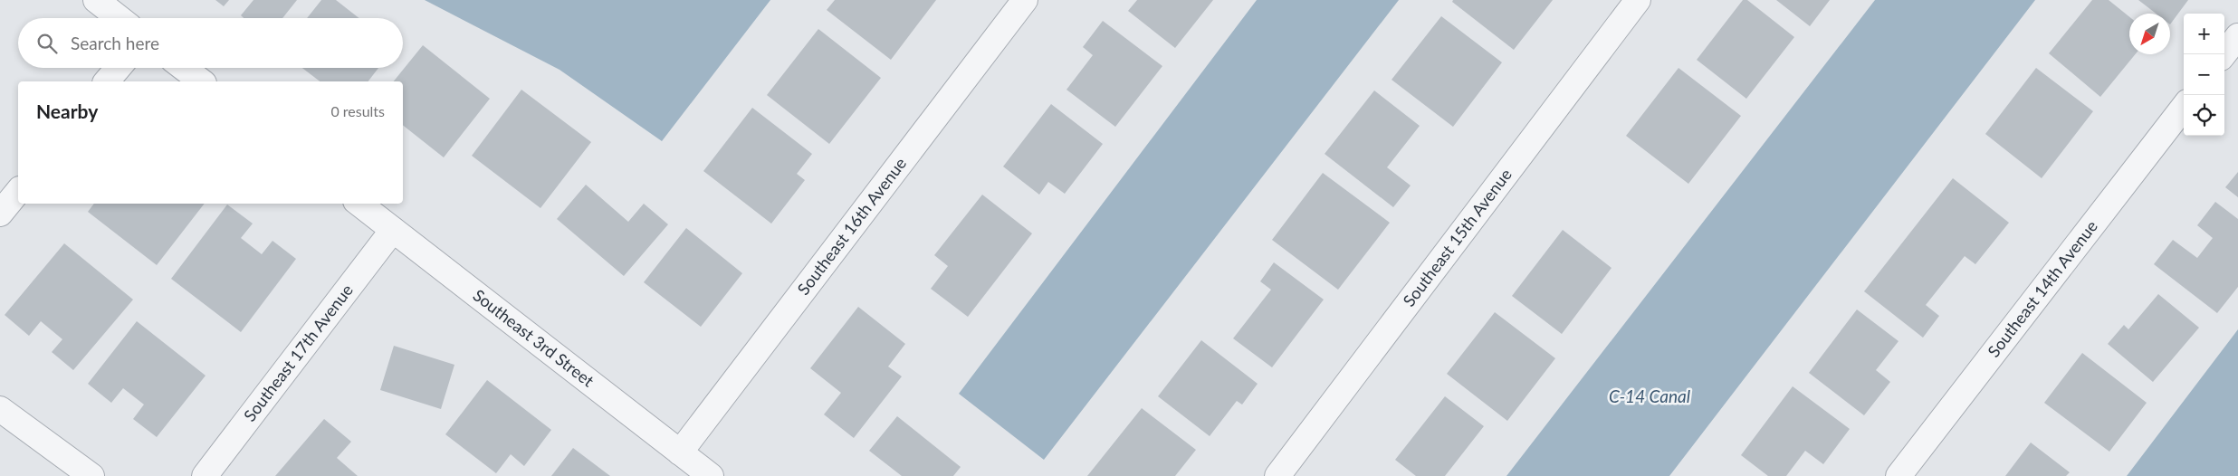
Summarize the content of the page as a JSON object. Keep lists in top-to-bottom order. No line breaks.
{"streets":{"street":["Southeast 16th Avenue","Southeast 15th Avenue","Southeast 14th Avenue","Southeast 3rd Street","Southeast 17th Avenue"]},"crossings":[["Southeast 16th Avenue","Southeast 3rd Street"],["Southeast 3rd Street","Southeast 17th Avenue"]],"water":["C-14 Canal"],"north":"bottom left","page":{"map_buttons":["+","−"],"search":"Search here","heading":["Nearby","0 results"]}}
